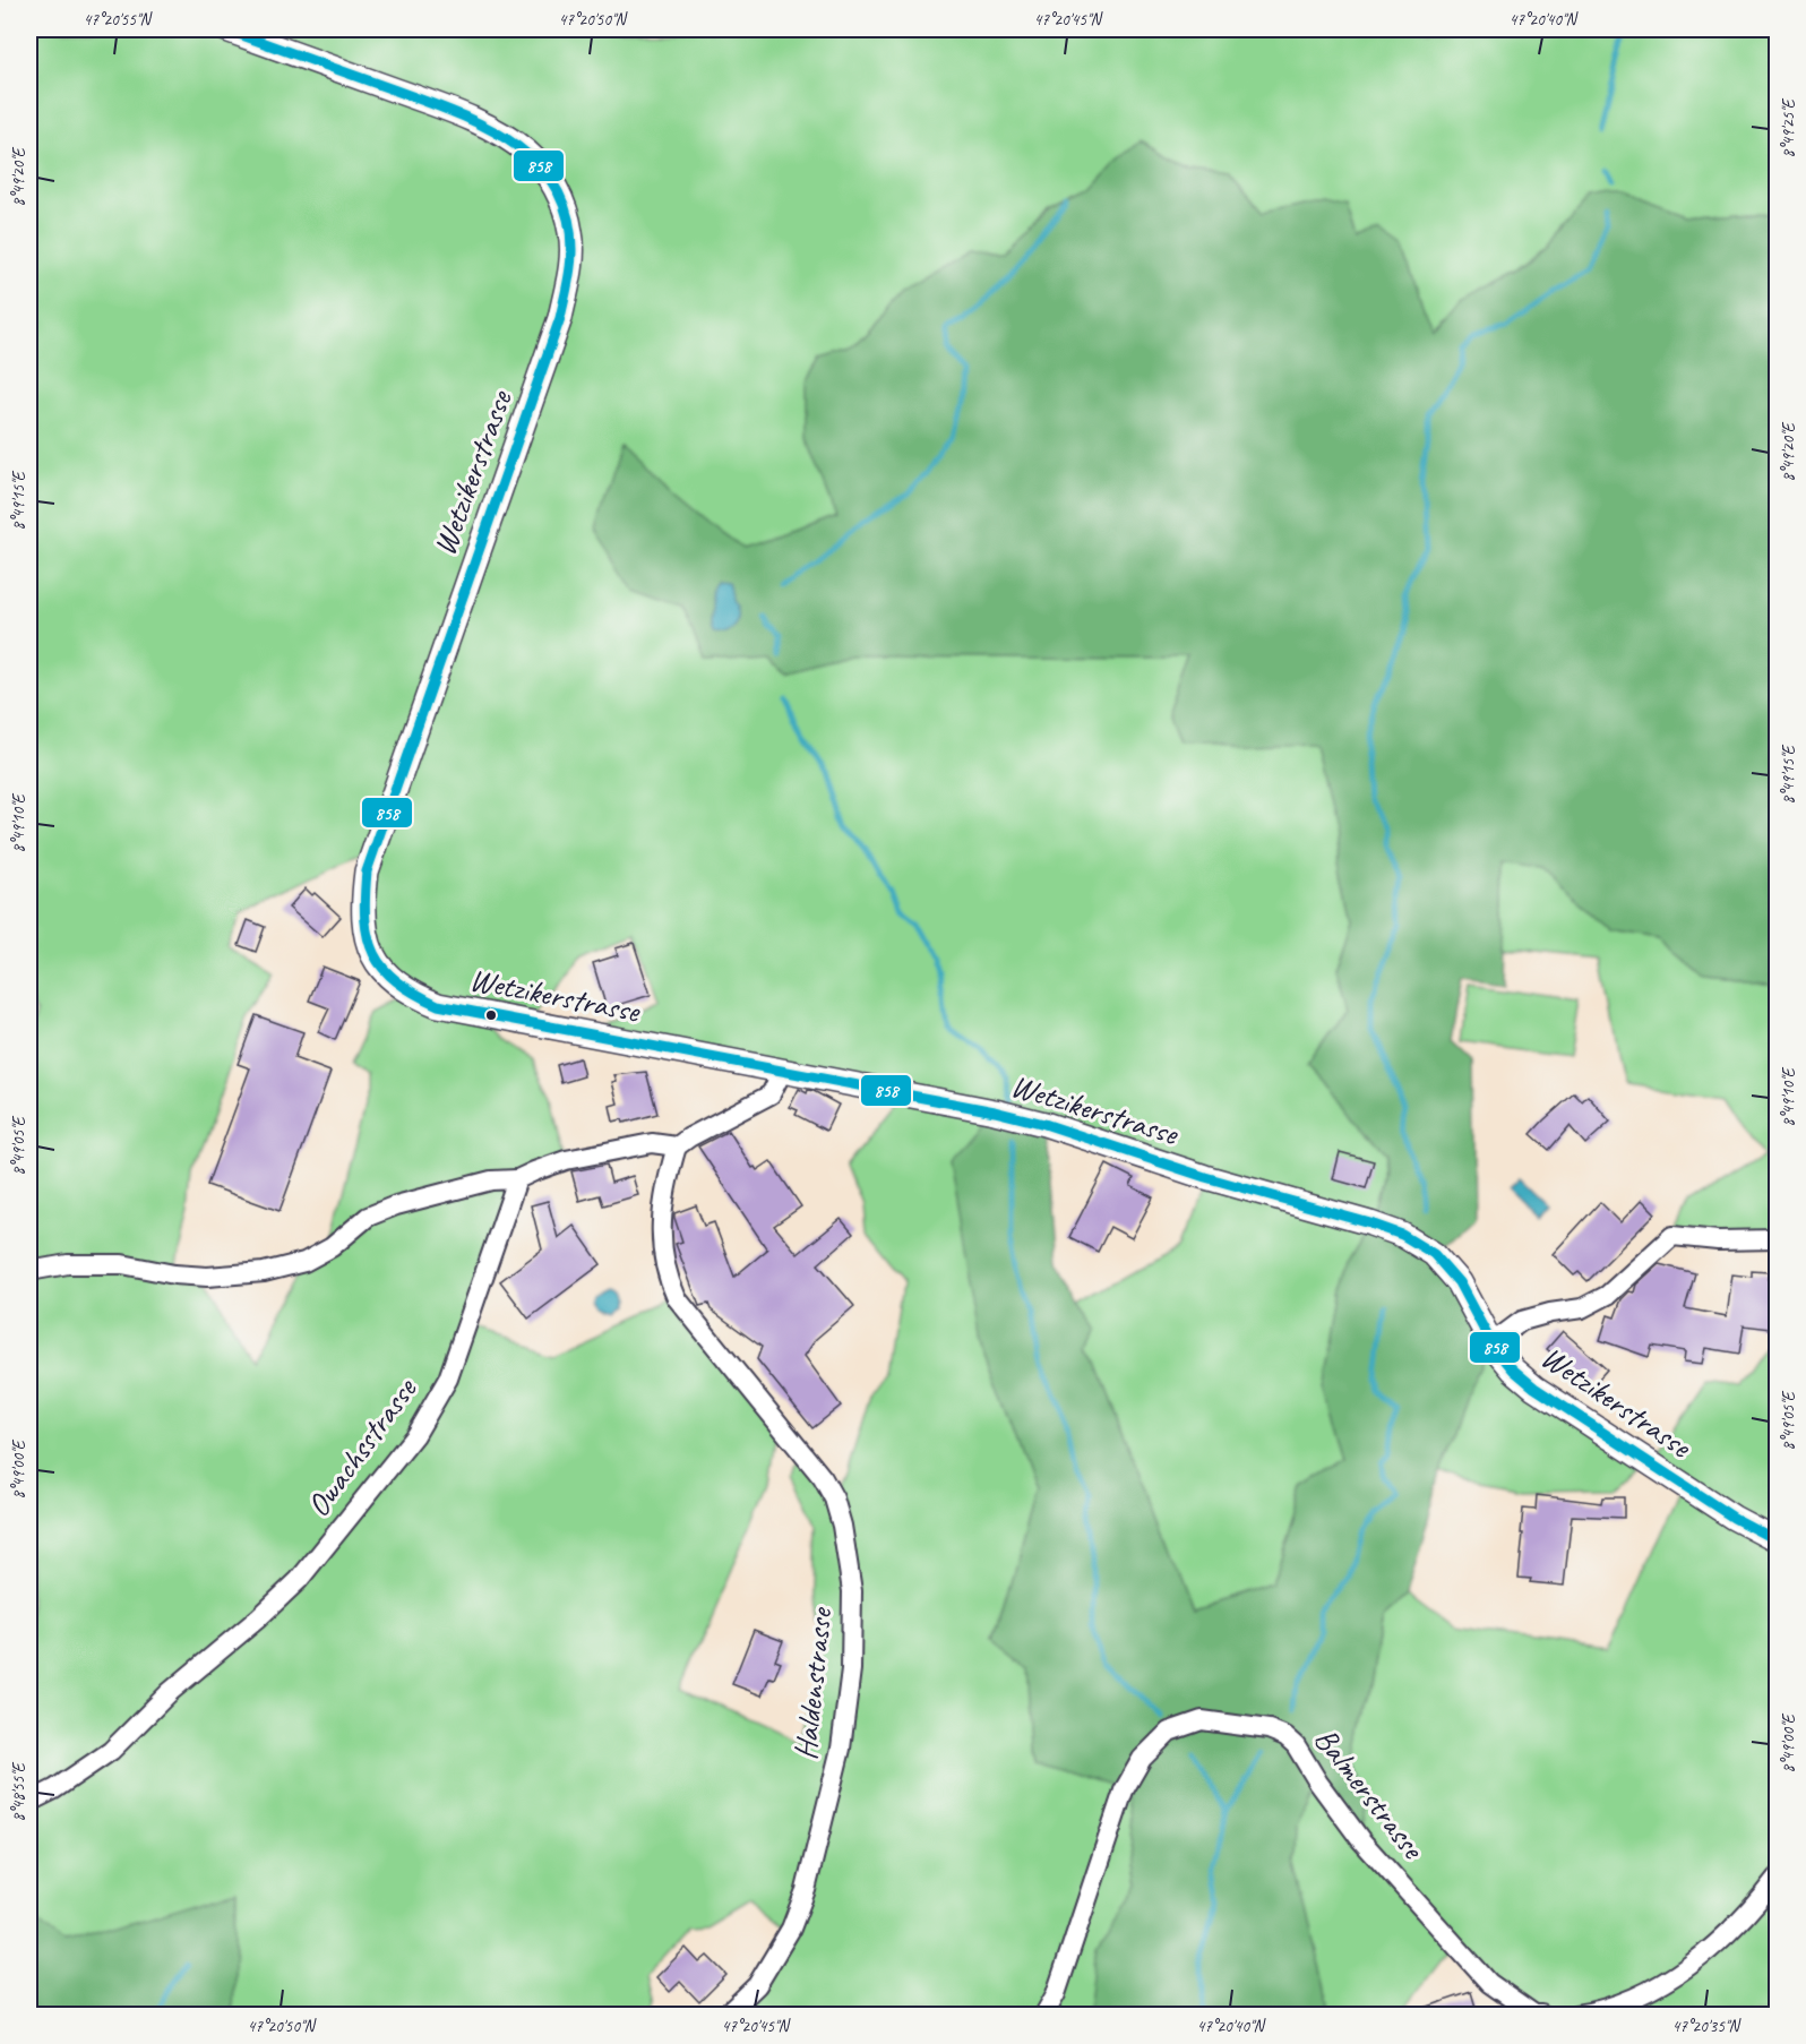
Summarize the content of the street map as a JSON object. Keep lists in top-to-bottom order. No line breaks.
{"streets":{"street":["Wetzikerstrasse","Owachsstrasse","Haldenstrasse","Balmerstrasse"]},"lines":["transit line 858"],"coordinates":["47°20'55\"N","47°20'50\"N","47°20'45\"N","47°20'40\"N","8°49'25\"E","8°49'20\"E","8°49'15\"E","8°49'10\"E","8°49'05\"E","8°49'00\"E","8°48'55\"E","47°20'35\"N"]}
